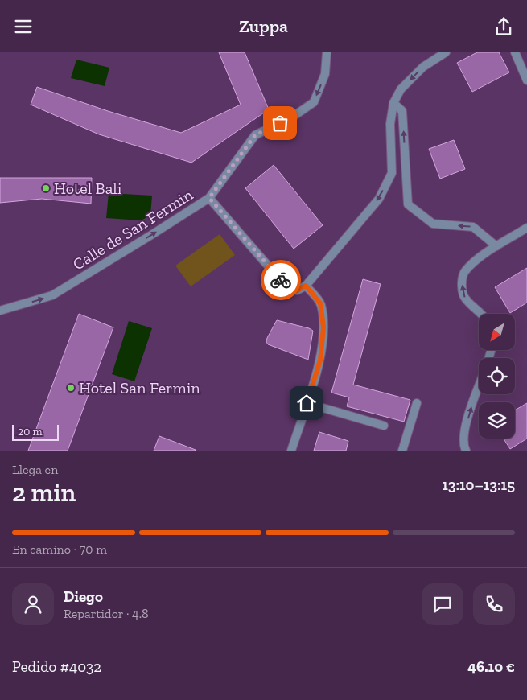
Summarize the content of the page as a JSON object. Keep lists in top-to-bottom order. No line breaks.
{"streets":{"street":["Calle de San Fermin"]},"places":["Hotel Bali","Hotel San Fermin"],"scale_bar":"20 m","north":"bottom left","page":{"header":"Zuppa","scale":"20 m","heading":["2 min","Llega en","13:10–13:15"],"panel":["Diego","Repartidor · 4.8","Pedido #4032","46.10 €"],"bar":"En camino · 70 m"}}
